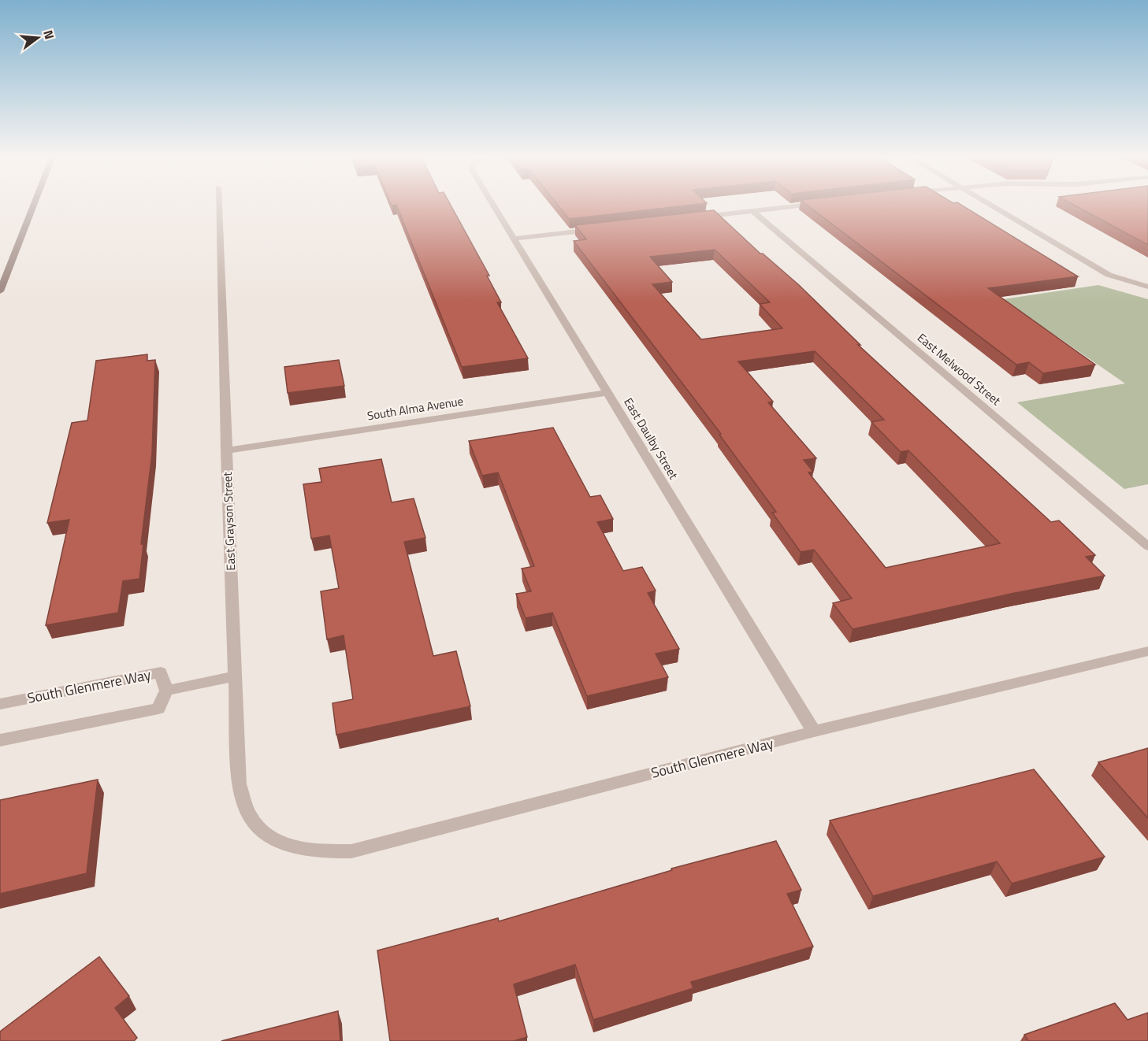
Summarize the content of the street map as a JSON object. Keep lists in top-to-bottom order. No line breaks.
{"streets":{"street":["East Melwood Street","South Alma Avenue","East Daulby Street","East Grayson Street","South Glenmere Way"]},"crossings":[["South Alma Avenue","East Daulby Street"],["South Alma Avenue","East Grayson Street"],["East Daulby Street","South Glenmere Way"],["East Grayson Street","South Glenmere Way"]],"north":"right"}
